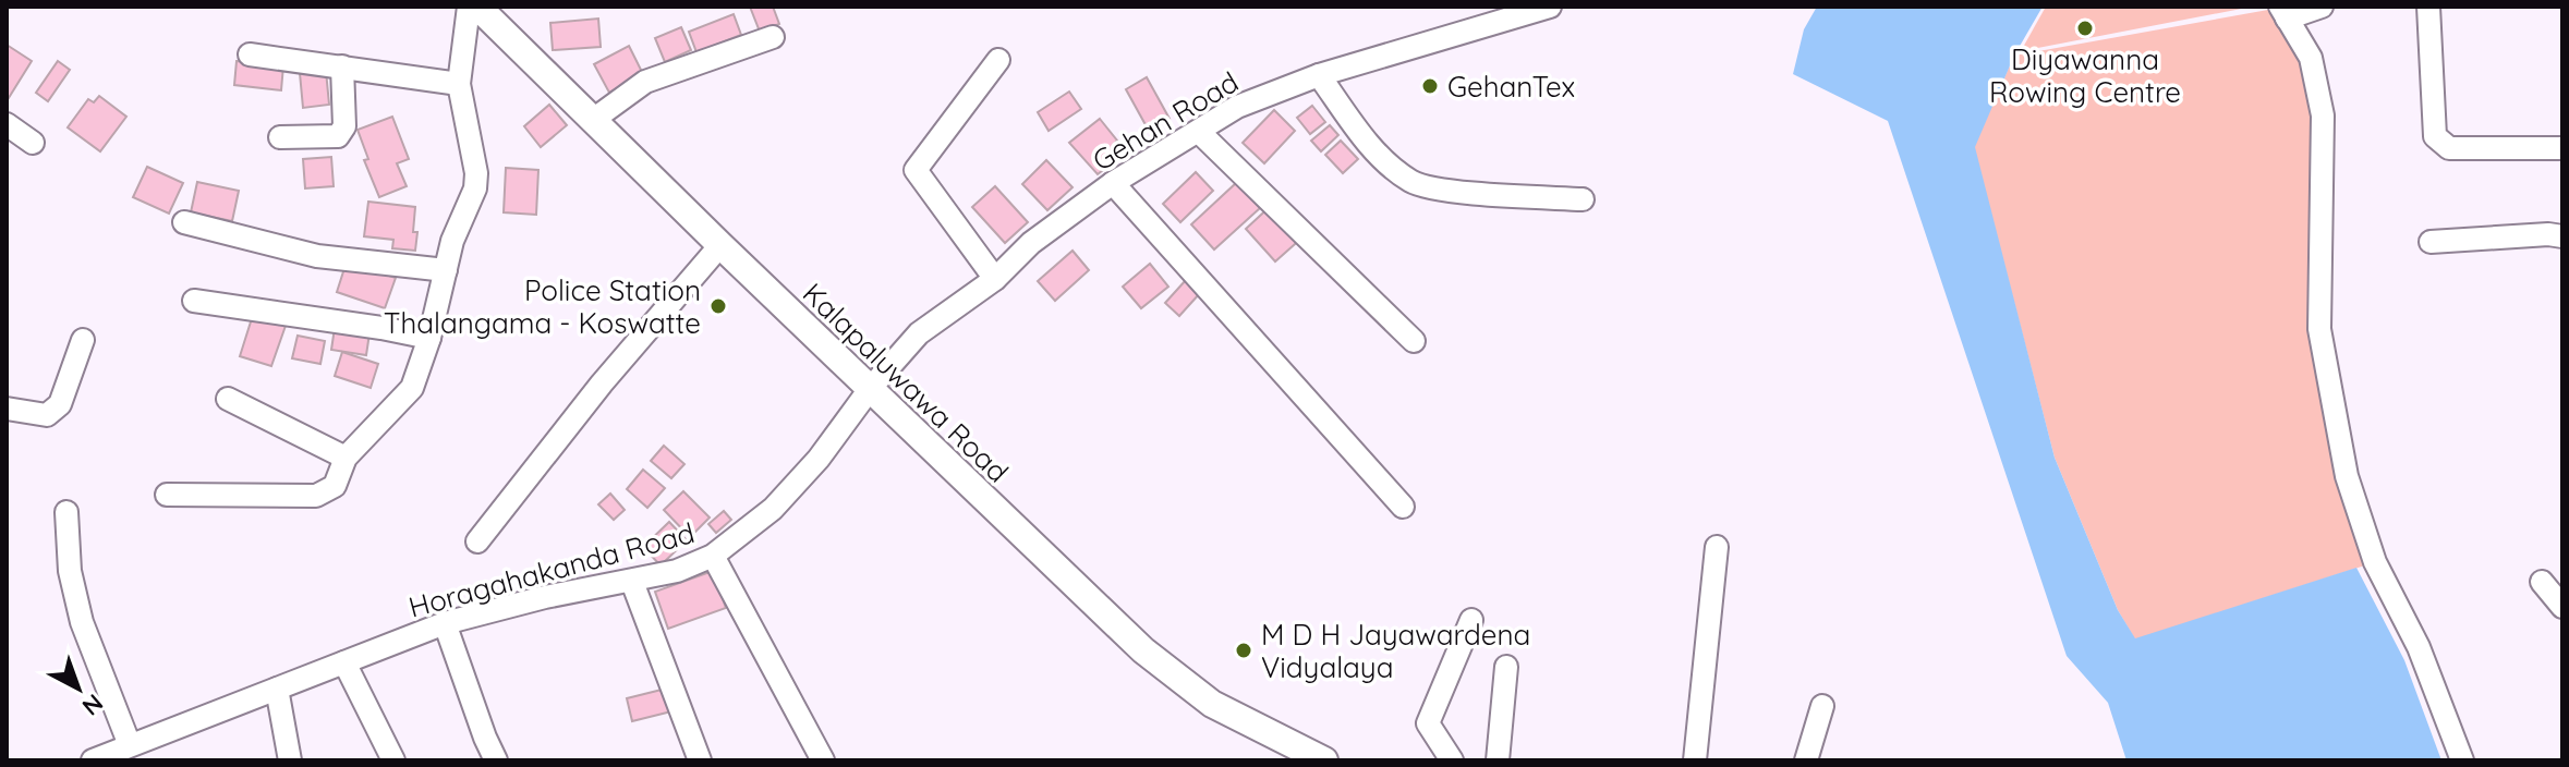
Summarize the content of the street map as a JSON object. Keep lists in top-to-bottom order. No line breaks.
{"streets":{"main road":["Kalapaluwawa Road"],"street":["Gehan Road","Horagahakanda Road"]},"crossings":[["Gehan Road","Kalapaluwawa Road"],["Gehan Road","Horagahakanda Road"],["Kalapaluwawa Road","Horagahakanda Road"]],"places":["Diyawanna Rowing Centre","GehanTex","Police Station Thalangama - Koswatte","M D H Jayawardena Vidyalaya"],"north":"bottom right"}
